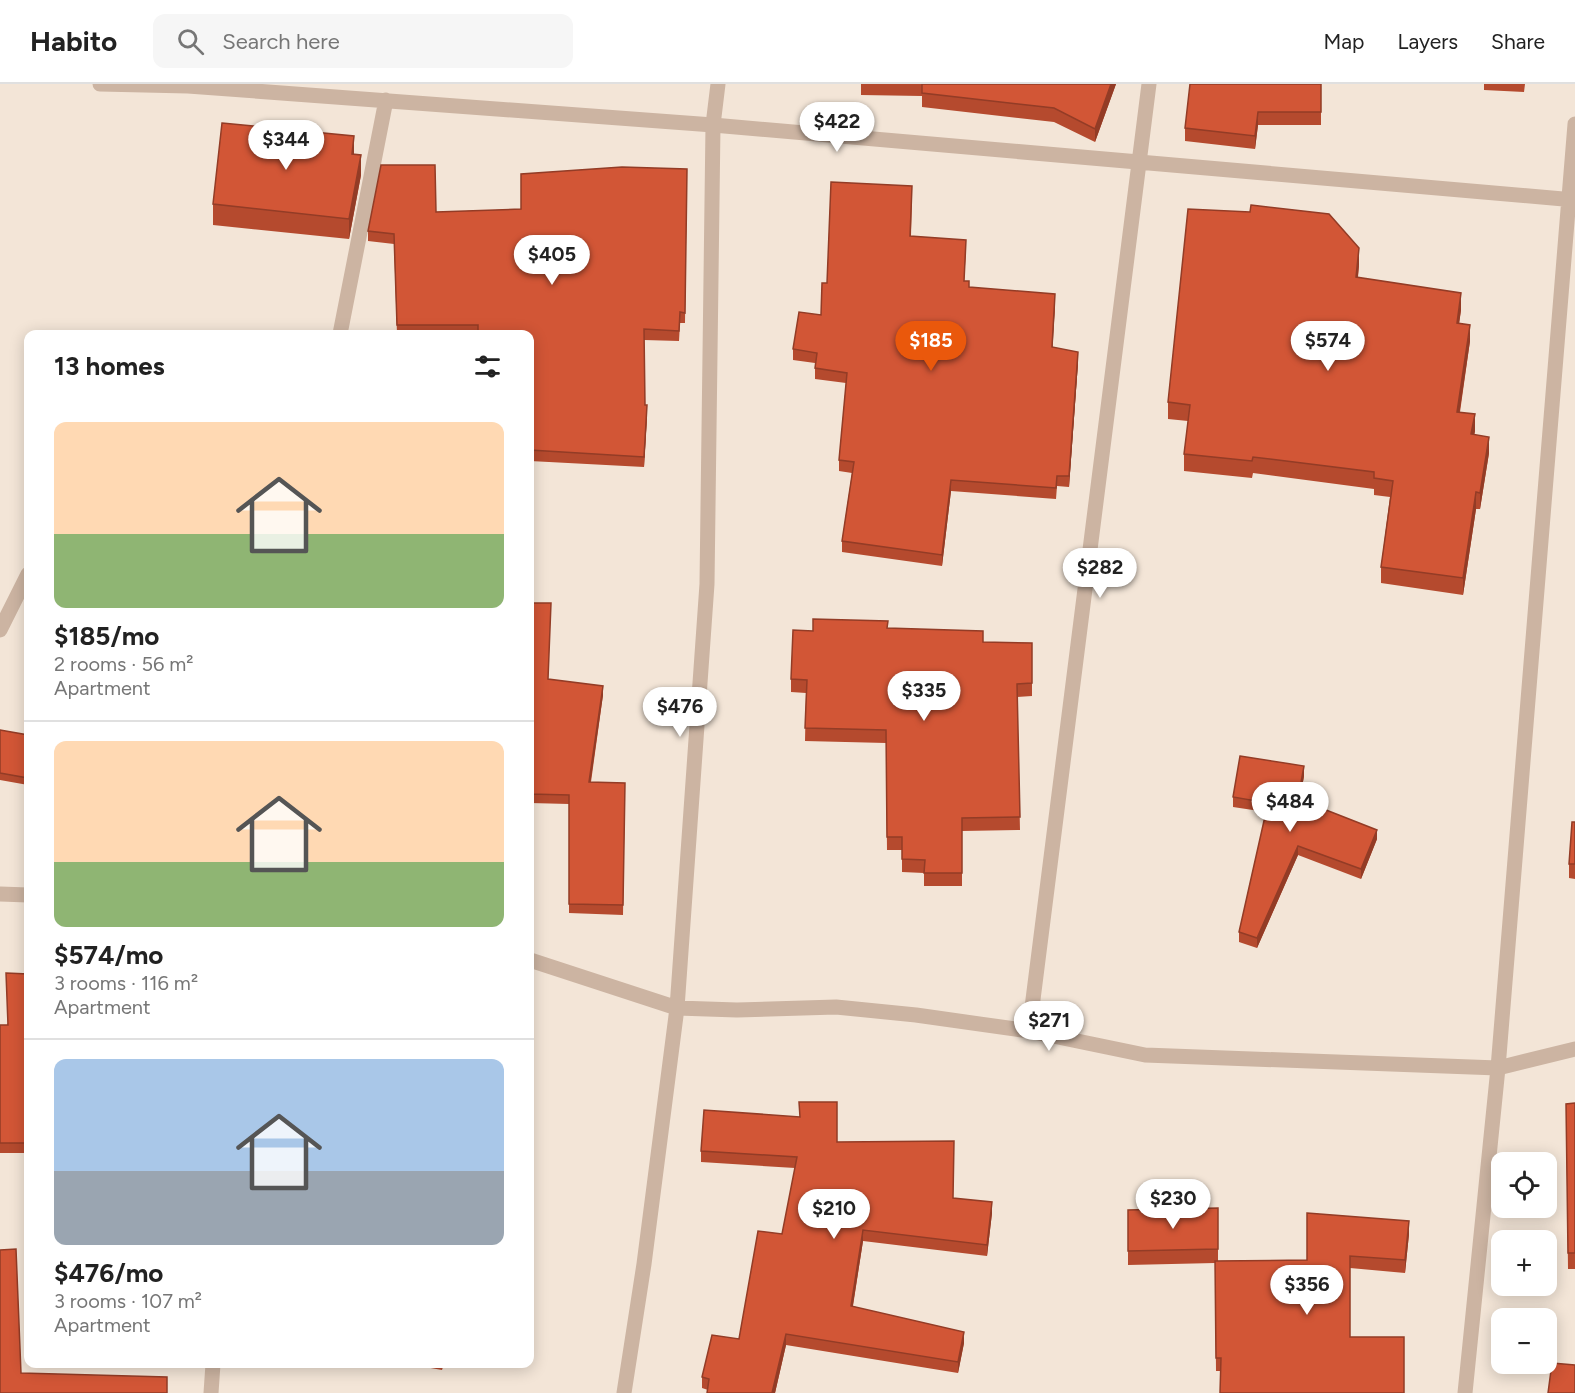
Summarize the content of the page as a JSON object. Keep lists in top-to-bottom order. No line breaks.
{"page":{"header":"Habito","search":"Search here","nav":["Map","Layers","Share"],"price":["$422","$344","$405","$185","$574","$282","$335","$476","$484","$271","$230","$210","$356"],"heading":"13 homes","list":[{"name":"$185/mo","note":"2 rooms · 56 m² · Apartment"},{"name":"$574/mo","note":"3 rooms · 116 m² · Apartment"},{"name":"$476/mo","note":"3 rooms · 107 m² · Apartment"}],"map_buttons":["+","−"]}}
